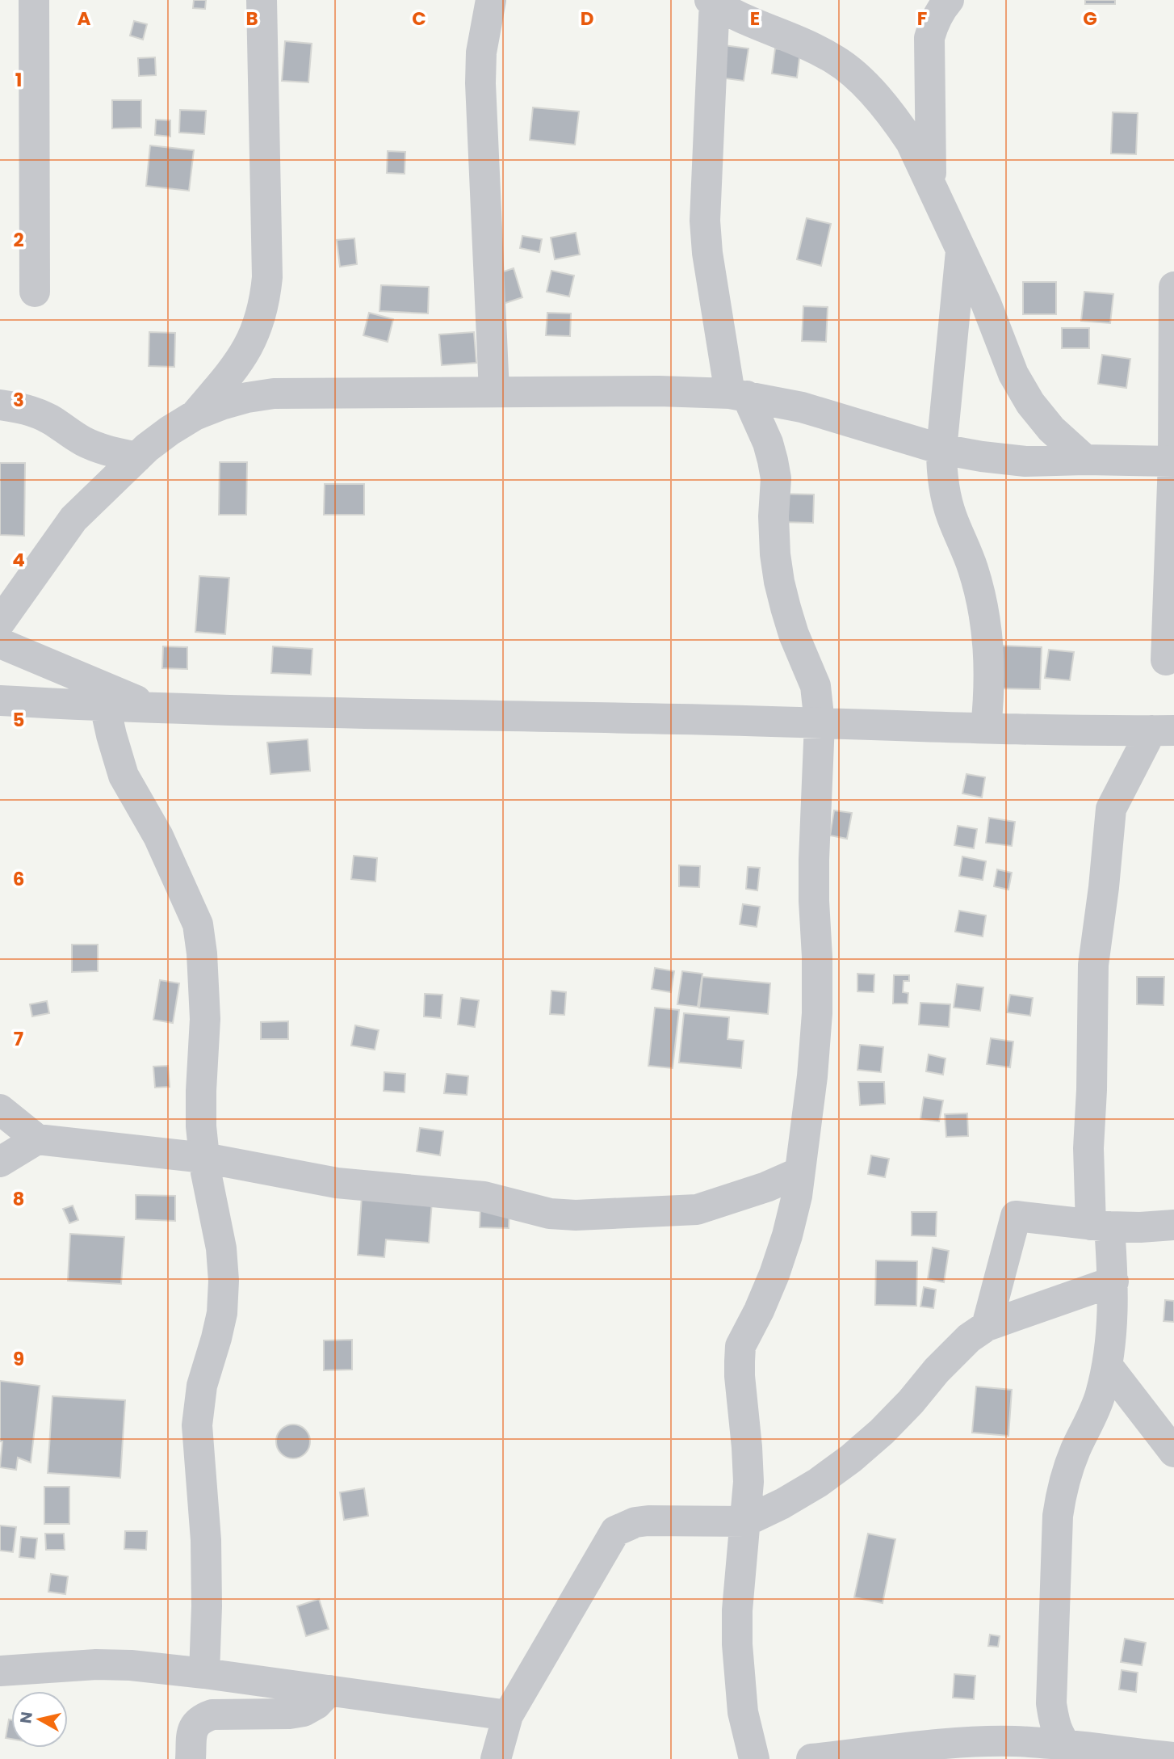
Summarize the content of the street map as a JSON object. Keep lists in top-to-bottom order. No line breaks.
{"north":"left","grid":{"columns":["A","B","C","D","E","F","G"],"rows":["1","2","3","4","5","6","7","8","9"]}}
